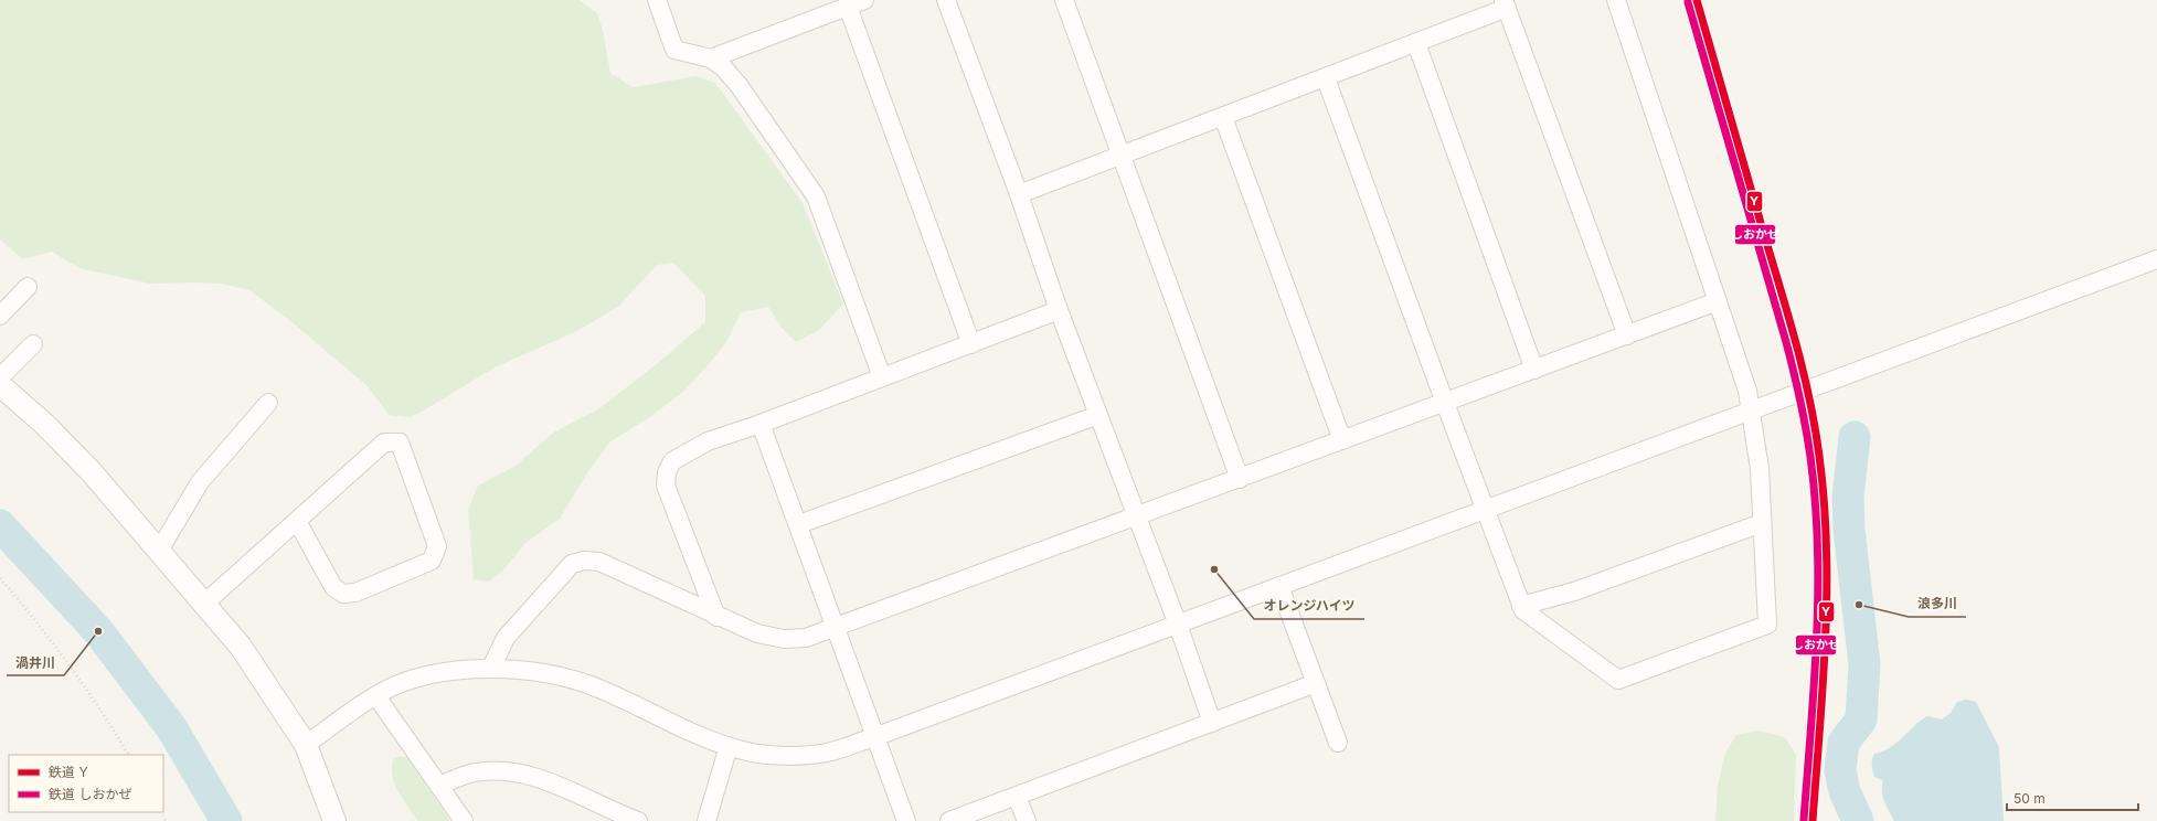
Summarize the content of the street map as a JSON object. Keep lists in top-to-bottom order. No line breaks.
{"places":["オレンジハイツ","浪多川","渦井川"],"lines":["rail line Y","rail line しおかぜ"],"legend":["鉄道 Y","鉄道 しおかぜ"],"scale_bar":"50 m"}
